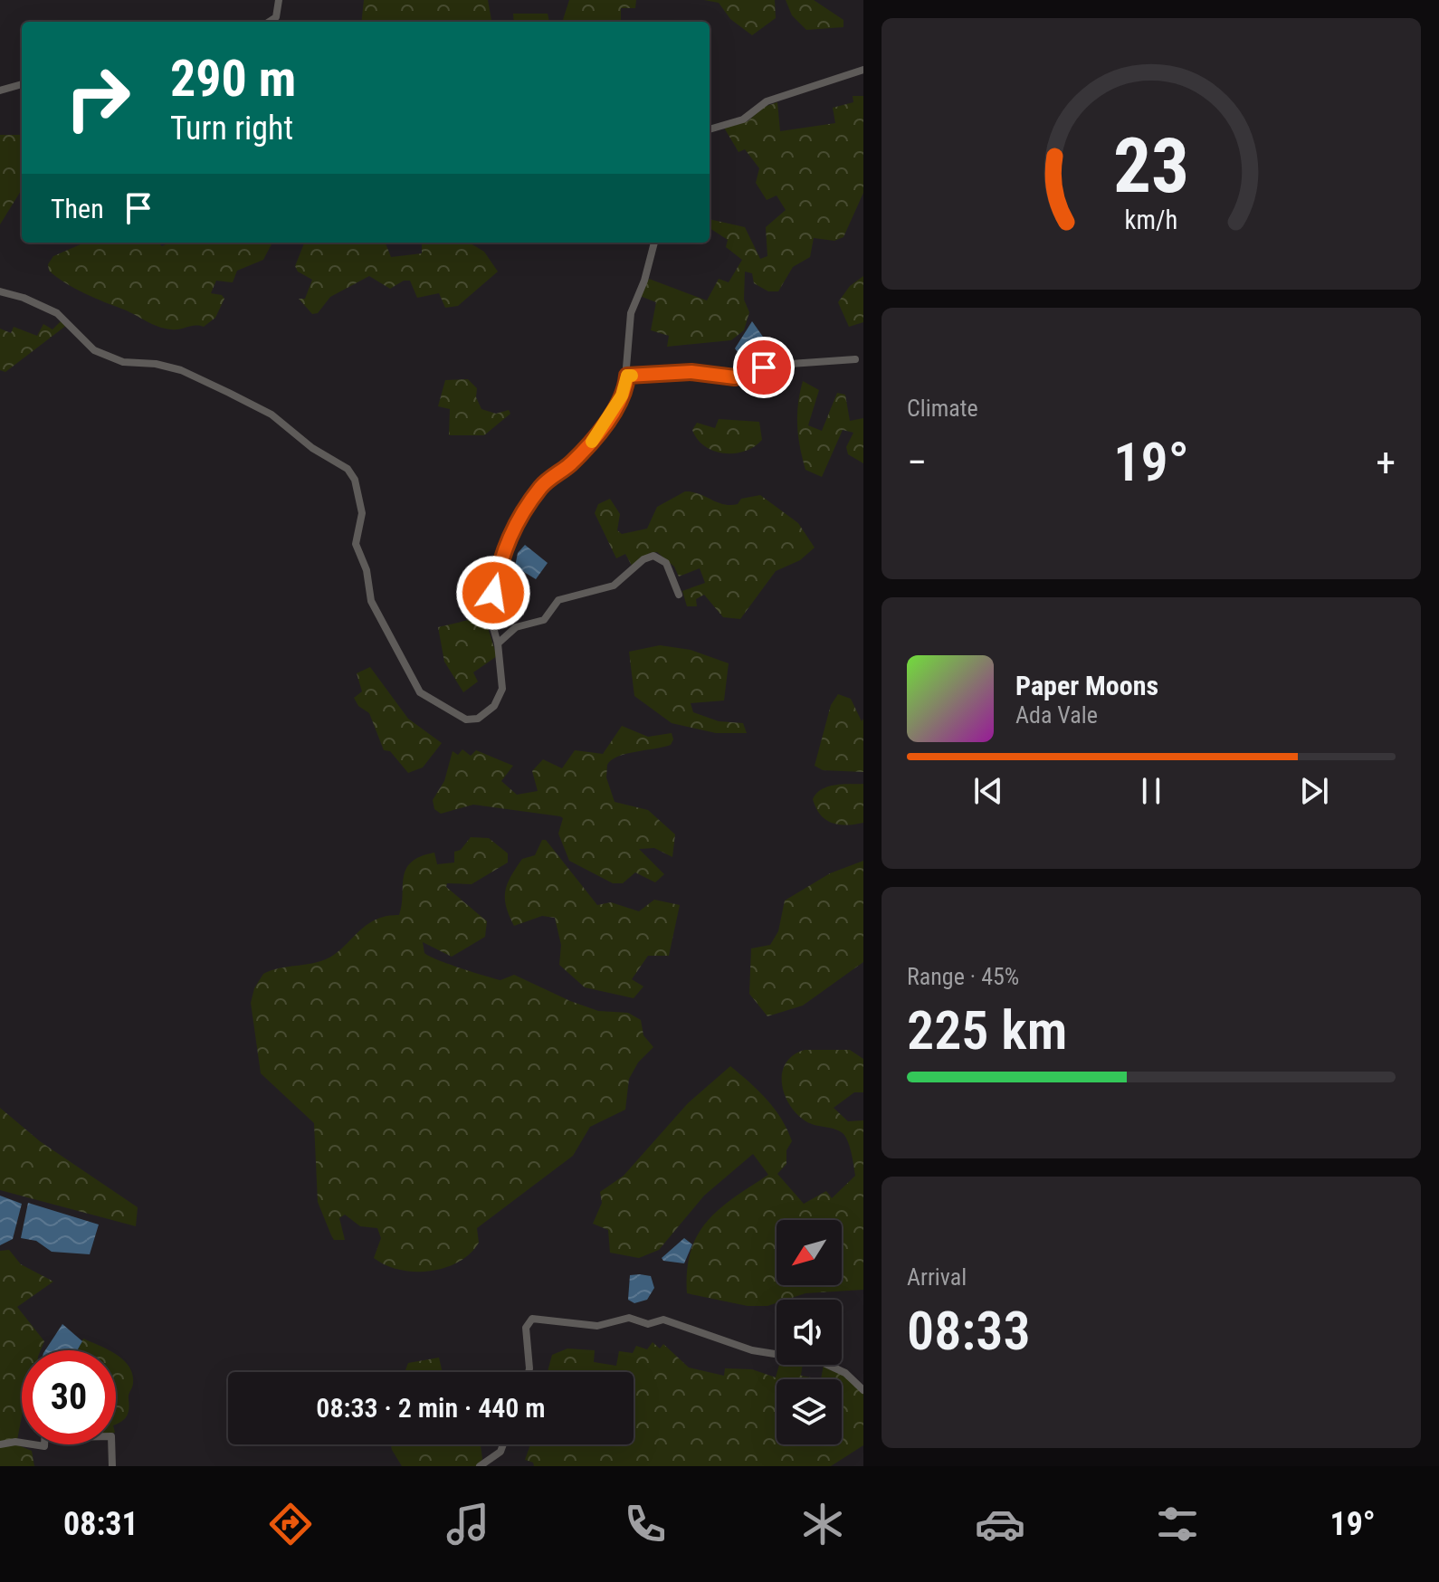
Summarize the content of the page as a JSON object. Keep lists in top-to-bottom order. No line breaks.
{"north":"bottom left","page":{"turn":["290 m","Turn right"],"then":"Then","tile":["Climate",["Range · 45%","225 km"],["Arrival","08:33"]],"heat":["−","19°","+"],"song":["Paper Moons","Ada Vale"],"limit":"30","trip":"08:33 · 2 min · 440 m","tabs":["08:31","19°"],"gauge":["23","km/h"]}}
